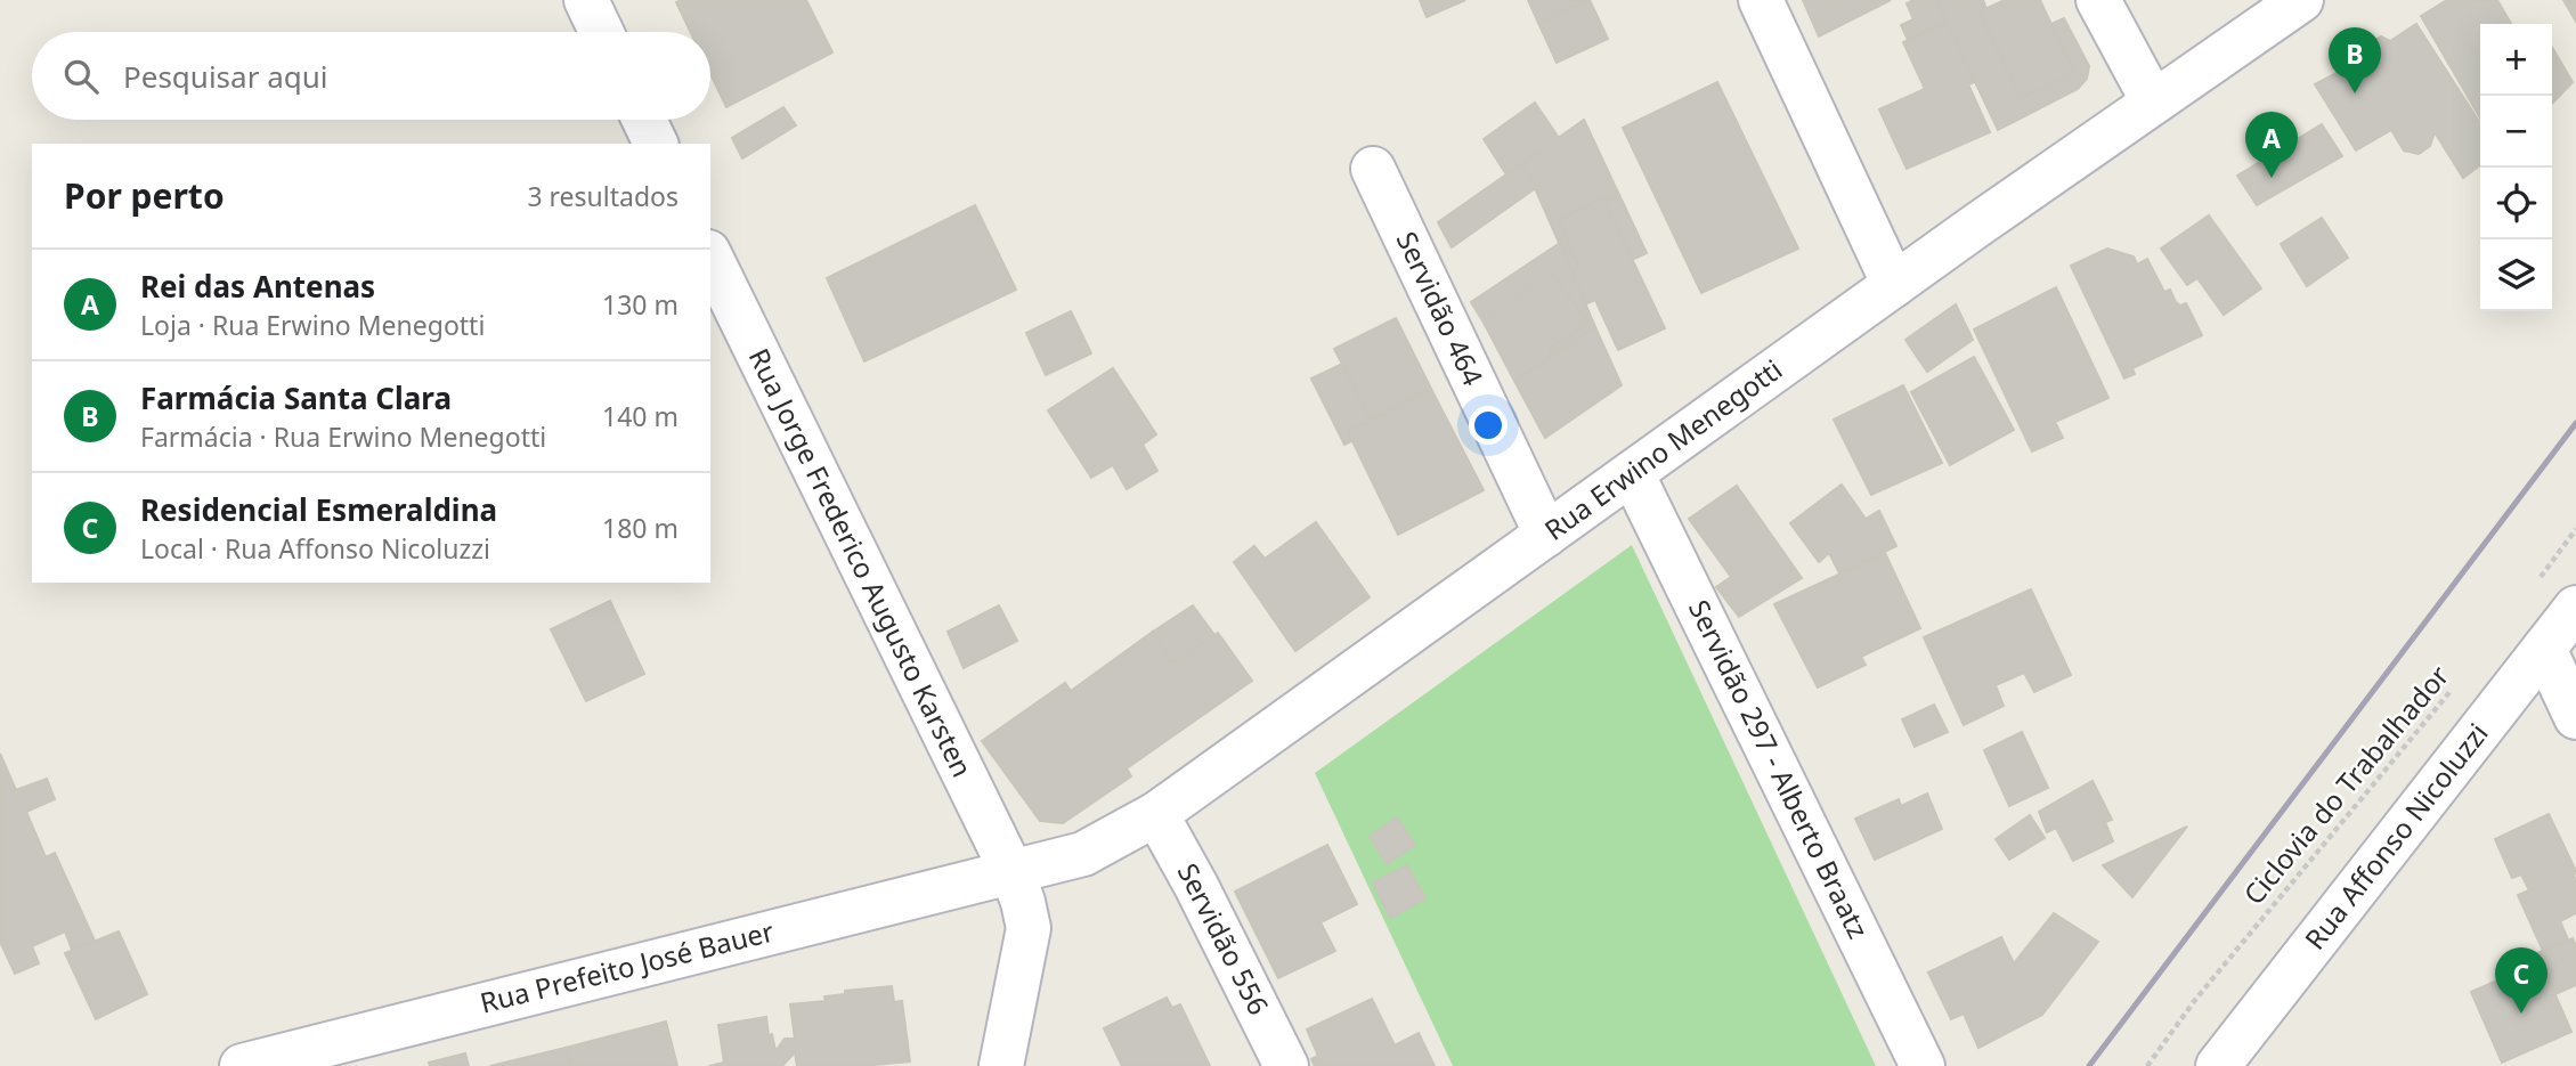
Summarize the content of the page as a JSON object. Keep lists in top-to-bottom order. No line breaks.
{"streets":{"street":["Servidão 464","Rua Erwino Menegotti","Rua Jorge Frederico Augusto Karsten","Servidão 297 - Alberto Braatz","Rua Affonso Nicoluzzi","Servidão 556","Rua Prefeito José Bauer"],"path":["Ciclovia do Trabalhador"]},"crossings":[["Servidão 464","Rua Erwino Menegotti"],["Rua Erwino Menegotti","Rua Jorge Frederico Augusto Karsten"],["Rua Erwino Menegotti","Servidão 297 - Alberto Braatz"],["Rua Erwino Menegotti","Servidão 556"],["Rua Erwino Menegotti","Rua Prefeito José Bauer"],["Rua Jorge Frederico Augusto Karsten","Rua Prefeito José Bauer"]],"page":{"map_buttons":["+","−"],"pins":["B","A","C"],"search":"Pesquisar aqui","heading":["Por perto","3 resultados"],"list":[{"mark":"A","name":"Rei das Antenas","note":"Loja · Rua Erwino Menegotti","value":"130 m"},{"mark":"B","name":"Farmácia Santa Clara","note":"Farmácia · Rua Erwino Menegotti","value":"140 m"},{"mark":"C","name":"Residencial Esmeraldina","note":"Local · Rua Affonso Nicoluzzi","value":"180 m"}]}}
